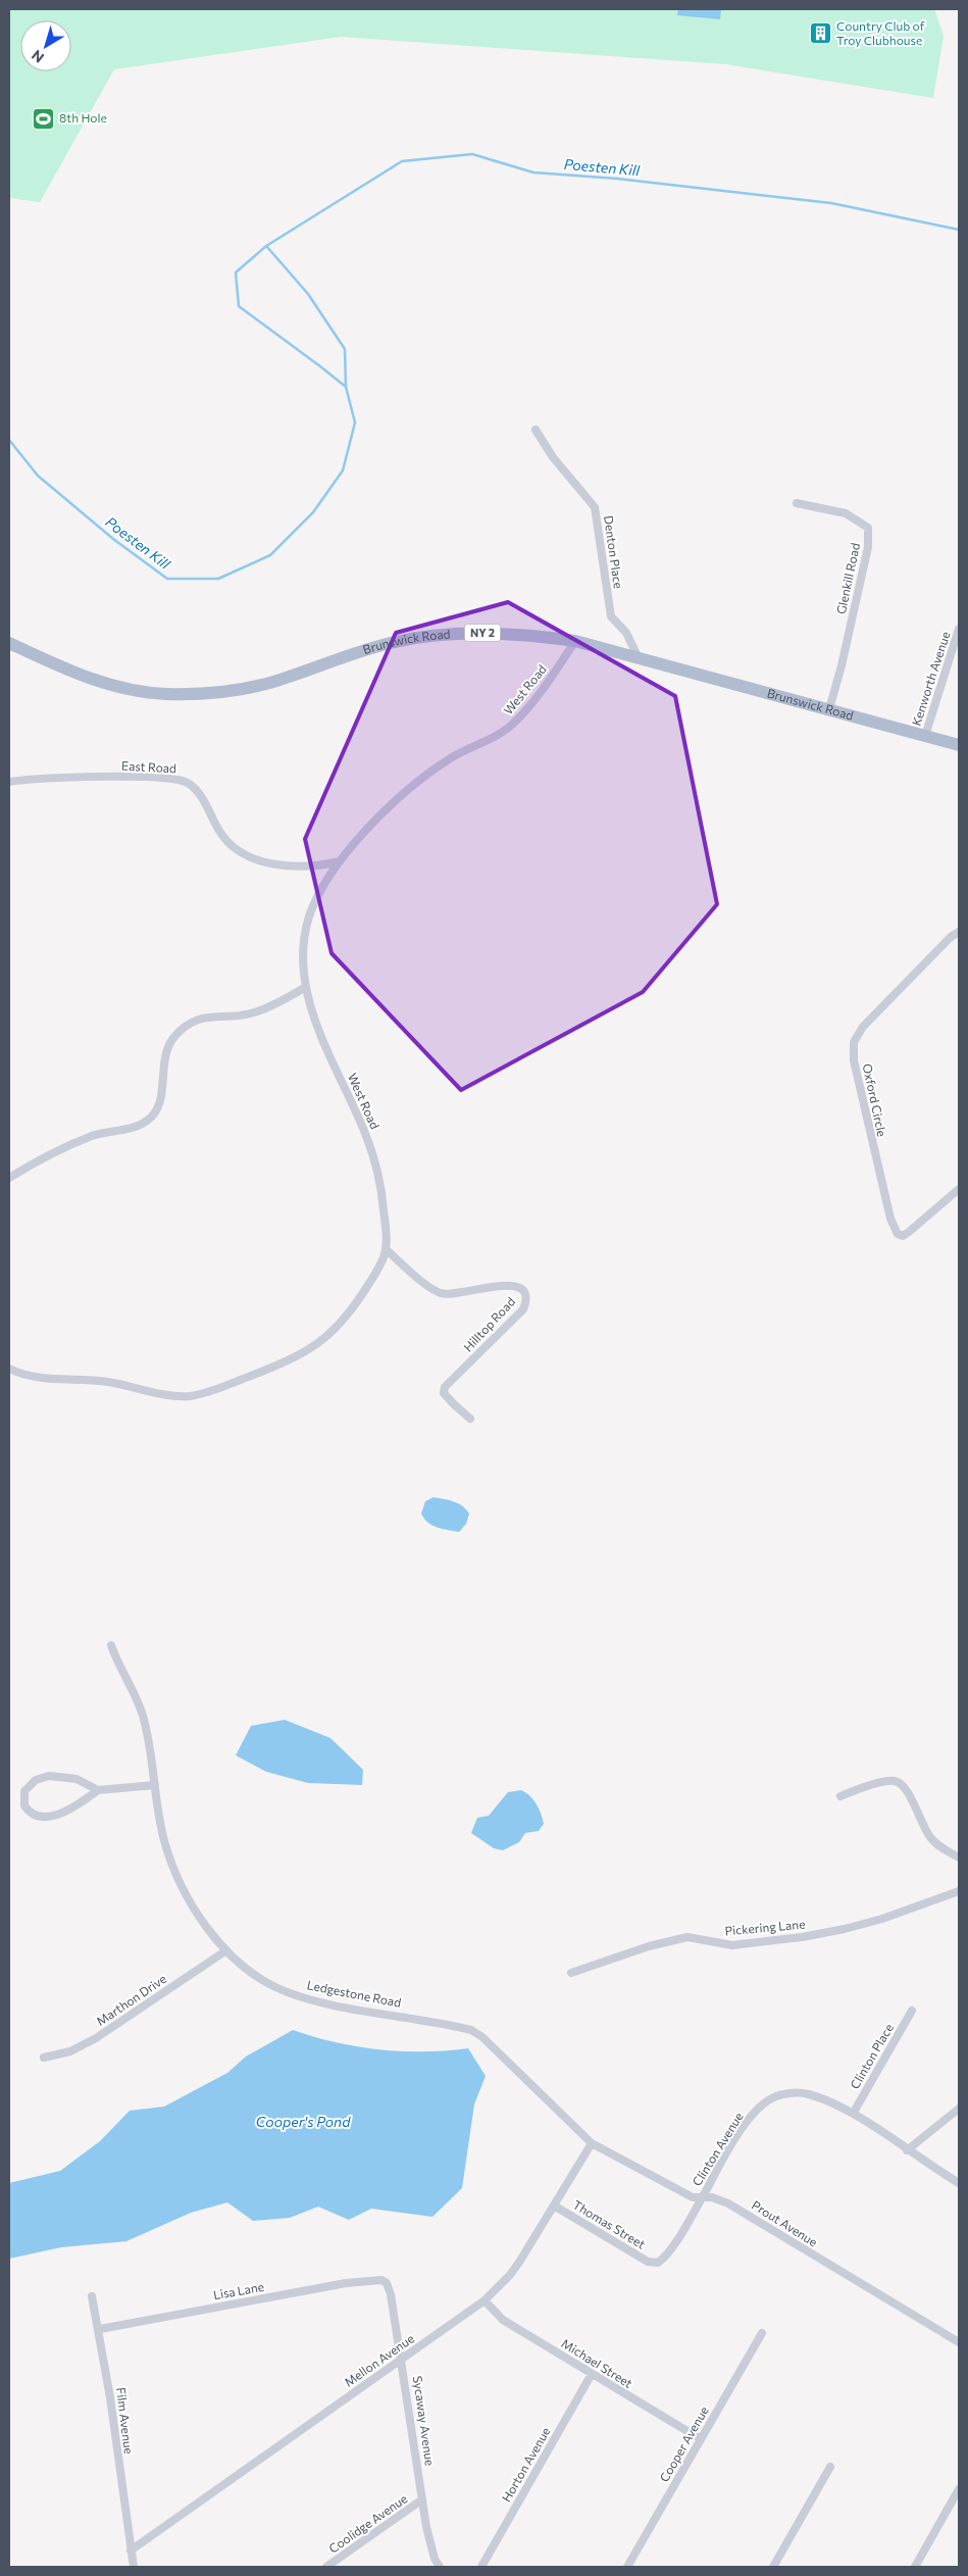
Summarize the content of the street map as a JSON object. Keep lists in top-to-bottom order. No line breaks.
{"streets":{"main road":["NY 2","Brunswick Road"],"street":["Denton Place","Glenkill Road","Kenworth Avenue","West Road","East Road","Oxford Circle","Hilltop Road","Pickering Lane","Ledgestone Road","Marthon Drive","Clinton Place","Clinton Avenue","Prout Avenue","Thomas Street","Lisa Lane","Mellon Avenue","Michael Street","Film Avenue","Sycaway Avenue","Cooper Avenue","Horton Avenue","Coolidge Avenue"]},"crossings":[["Denton Place","Brunswick Road"],["Glenkill Road","Brunswick Road"],["Brunswick Road","Kenworth Avenue"],["Brunswick Road","West Road"],["West Road","East Road"],["West Road","Hilltop Road"],["Ledgestone Road","Marthon Drive"],["Ledgestone Road","Prout Avenue"],["Ledgestone Road","Mellon Avenue"],["Clinton Place","Clinton Avenue"],["Clinton Avenue","Prout Avenue"],["Clinton Avenue","Thomas Street"],["Prout Avenue","Mellon Avenue"],["Thomas Street","Mellon Avenue"],["Lisa Lane","Film Avenue"],["Lisa Lane","Sycaway Avenue"],["Mellon Avenue","Michael Street"],["Mellon Avenue","Film Avenue"],["Mellon Avenue","Sycaway Avenue"],["Michael Street","Cooper Avenue"],["Michael Street","Horton Avenue"],["Sycaway Avenue","Coolidge Avenue"]],"water":["Poesten Kill","Cooper's Pond"],"places":{"building":["Country Club of Troy Clubhouse"],"sports":["8th Hole"]},"north":"bottom left"}
